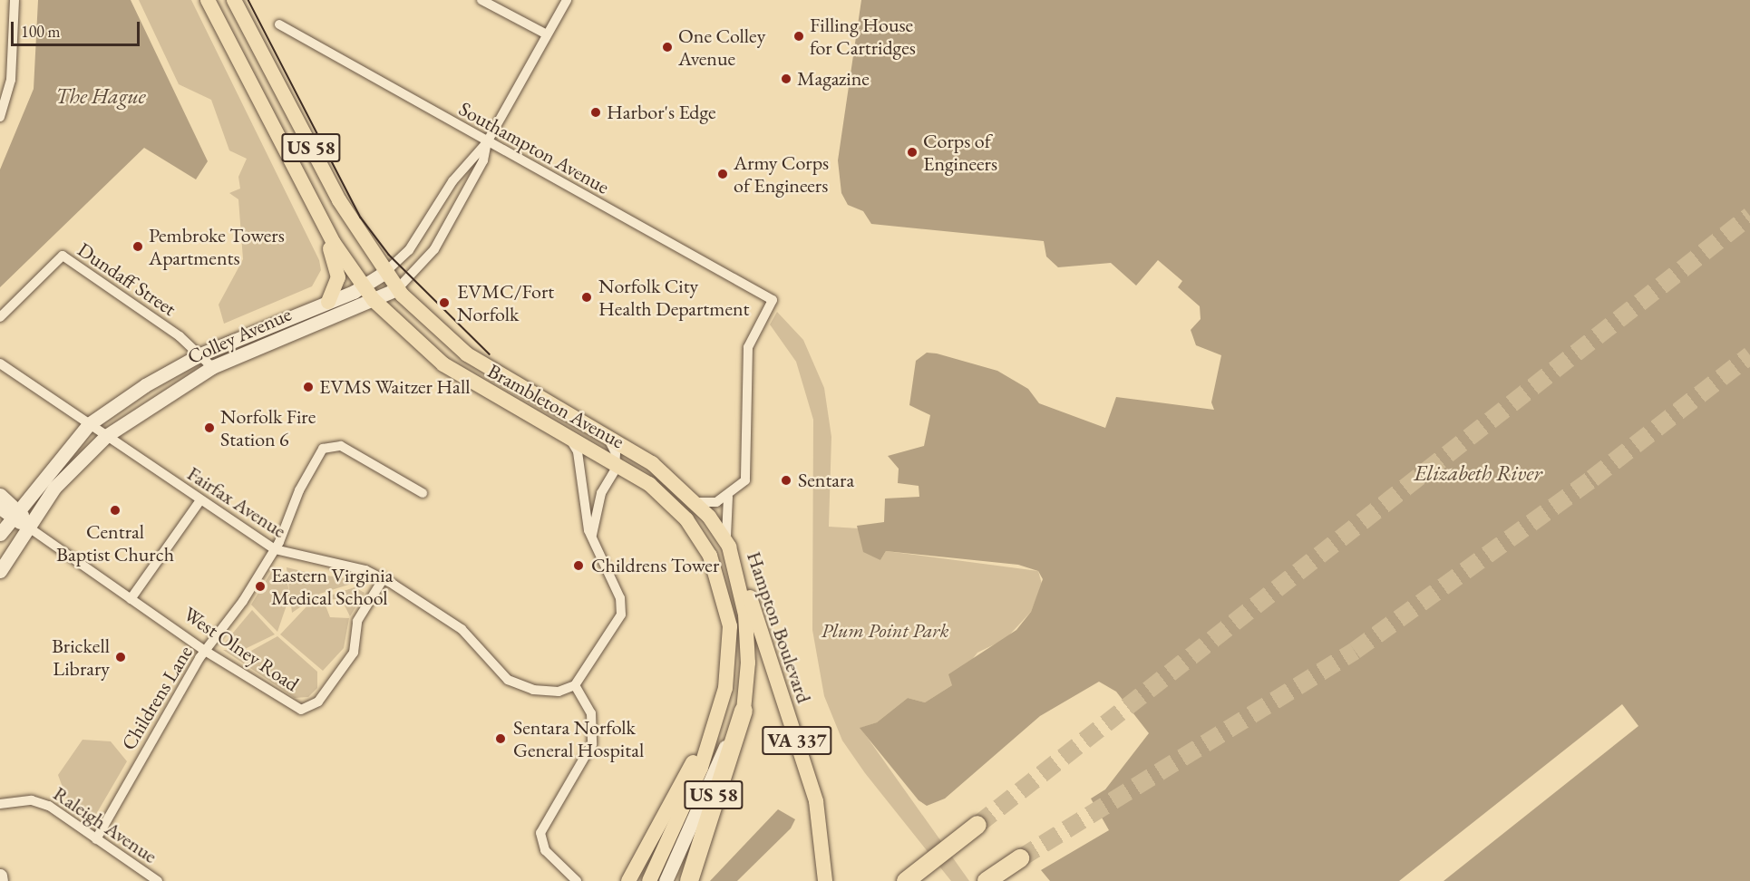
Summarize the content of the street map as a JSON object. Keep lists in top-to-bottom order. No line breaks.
{"streets":{"highway":["US 58"],"main road":["Colley Avenue","Brambleton Avenue","Hampton Boulevard","VA 337"],"street":["Southampton Avenue","Dundaff Street","Fairfax Avenue","West Olney Road","Childrens Lane","Raleigh Avenue"]},"crossings":[["US 58","Brambleton Avenue"],["Southampton Avenue","Colley Avenue"],["Dundaff Street","Colley Avenue"],["Colley Avenue","Brambleton Avenue"],["Colley Avenue","Fairfax Avenue"],["Colley Avenue","West Olney Road"],["Brambleton Avenue","Hampton Boulevard"],["Fairfax Avenue","West Olney Road"],["Fairfax Avenue","Childrens Lane"],["West Olney Road","Childrens Lane"],["Childrens Lane","Raleigh Avenue"]],"water":["The Hague","Elizabeth River"],"parks":["Plum Point Park"],"places":["Filling House for Cartridges","One Colley Avenue","Magazine","Harbor's Edge","Corps of Engineers","Army Corps of Engineers","Pembroke Towers Apartments","Norfolk City Health Department","EVMC/Fort Norfolk","EVMS Waitzer Hall","Norfolk Fire Station 6","Sentara","Central Baptist Church","Childrens Tower","Eastern Virginia Medical School","Brickell Library","Sentara Norfolk General Hospital"],"scale_bar":"100 m"}
